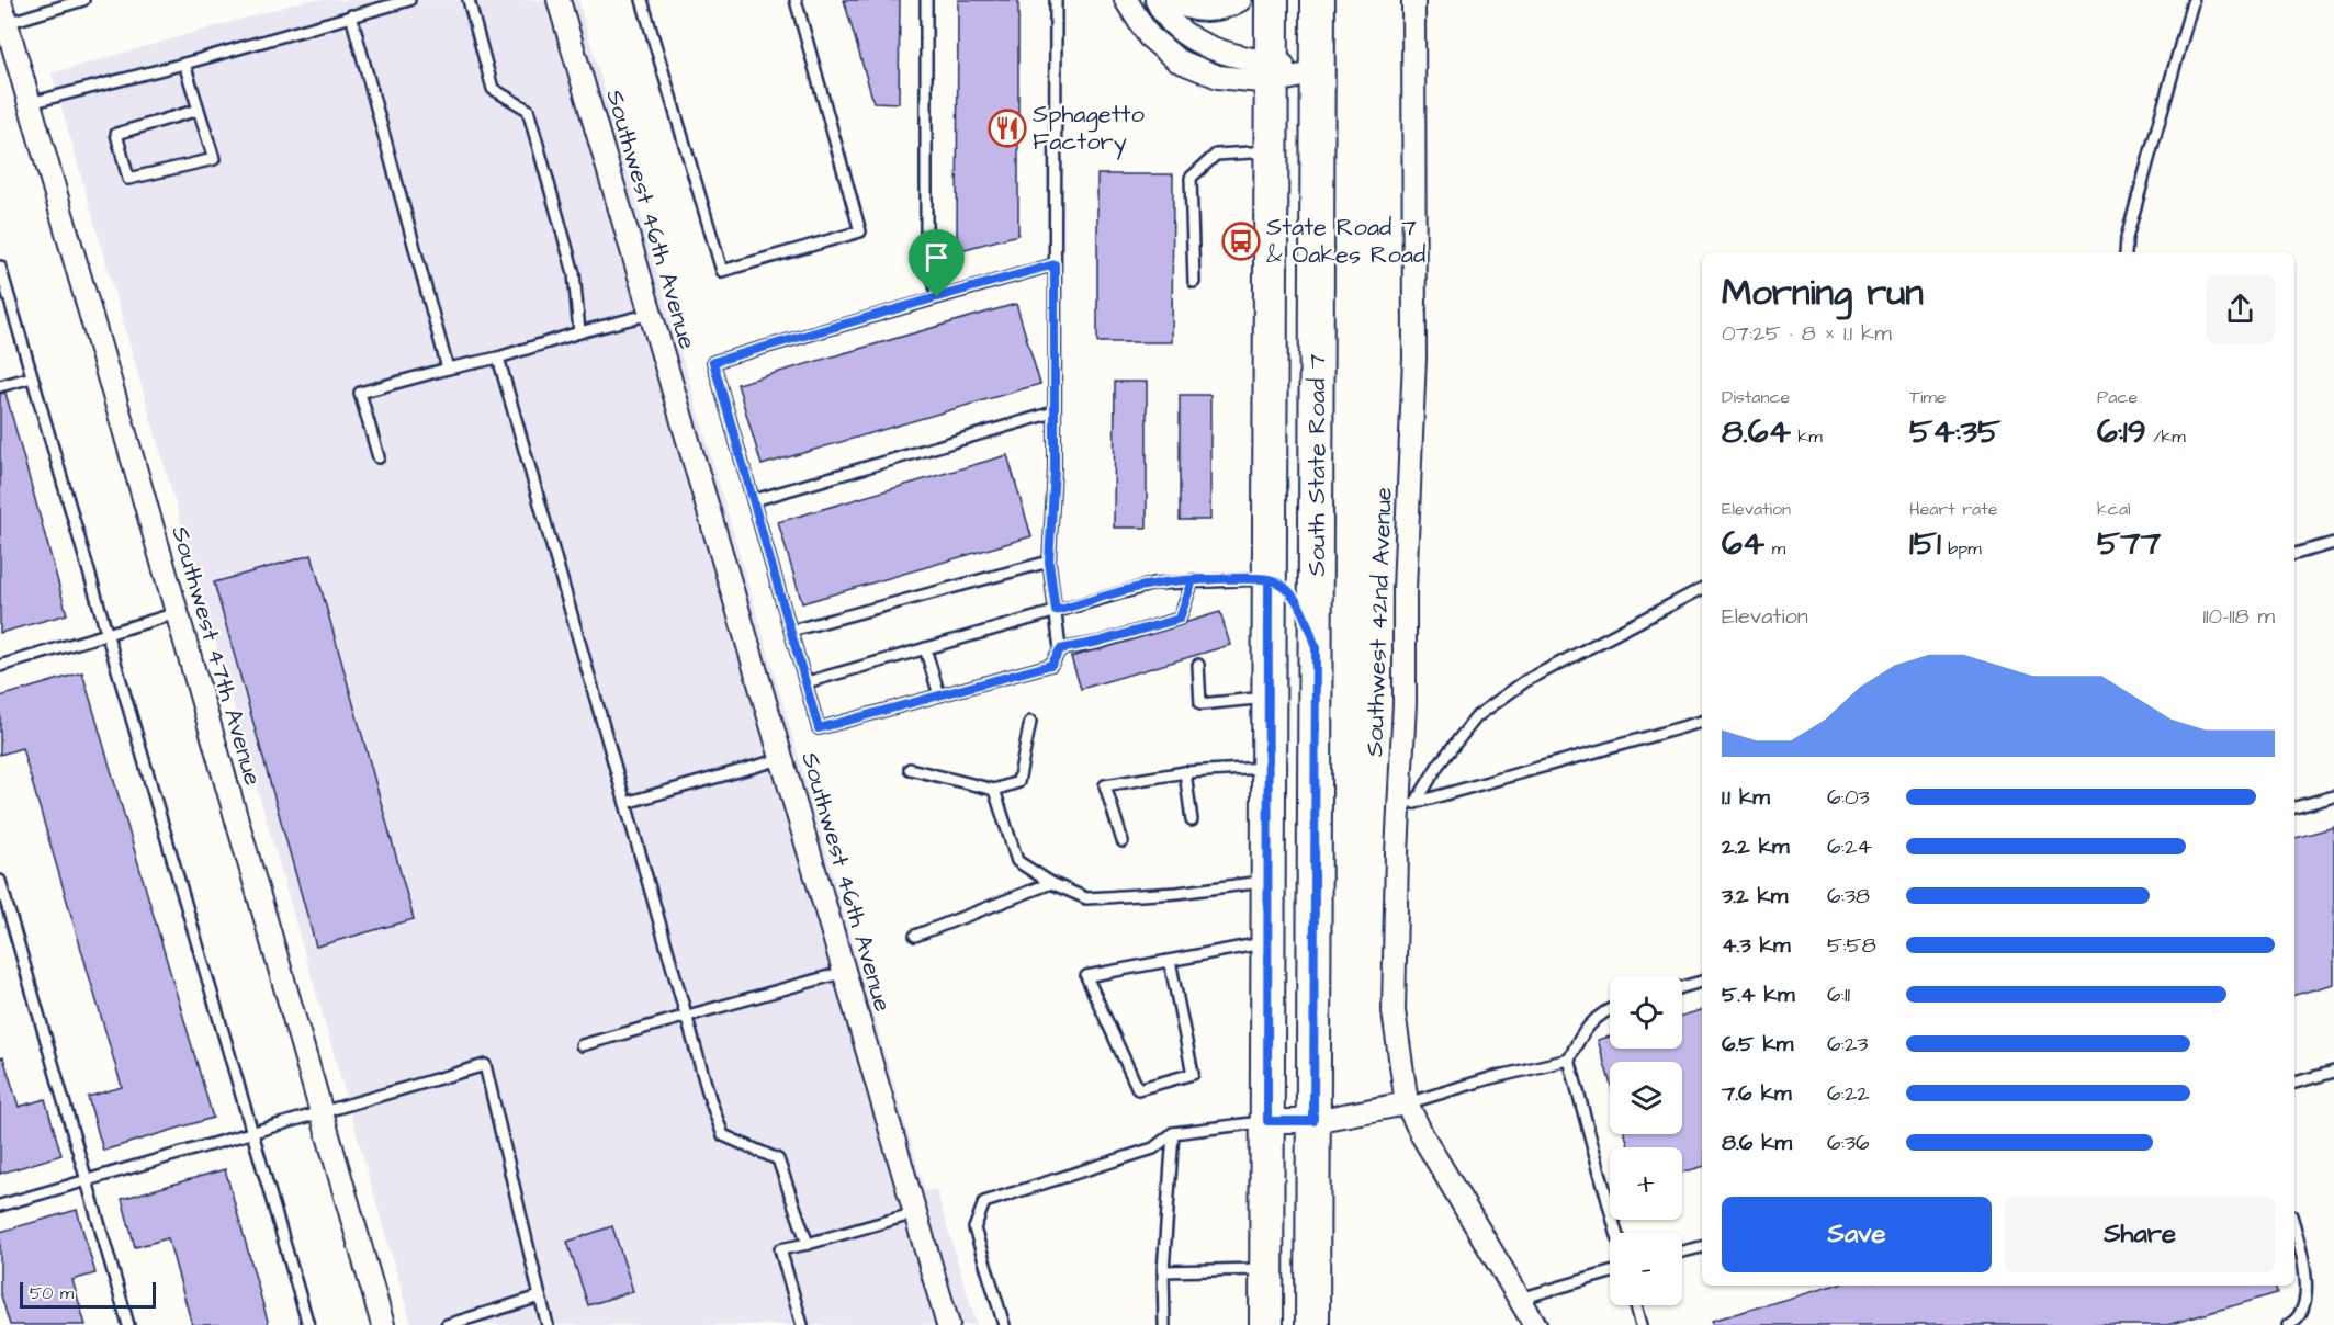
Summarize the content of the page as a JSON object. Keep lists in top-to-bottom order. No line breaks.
{"streets":{"main road":["South State Road 7"],"street":["Southwest 46th Avenue","Southwest 42nd Avenue","Southwest 47th Avenue"]},"places":{"restaurant":["Sphagetto Factory"],"bus stop":["State Road 7 & Oakes Road"]},"scale_bar":"50 m","page":{"heading":["Morning run","07:25 · 8 × 1.1 km"],"stats":[["Distance","8.64 km"],["Time","54:35"],["Pace","6:19 /km"],["Elevation","64 m"],["Heart rate","151 bpm"],["kcal","577"]],"chart":["Elevation","110–118 m"],"list":[{"name":"1.1 km","note":"6:03"},{"name":"2.2 km","note":"6:24"},{"name":"3.2 km","note":"6:38"},{"name":"4.3 km","note":"5:58"},{"name":"5.4 km","note":"6:11"},{"name":"6.5 km","note":"6:23"},{"name":"7.6 km","note":"6:22"},{"name":"8.6 km","note":"6:36"}],"map_buttons":["+","−"],"buttons":["Save","Share"],"scale":"50 m"}}
